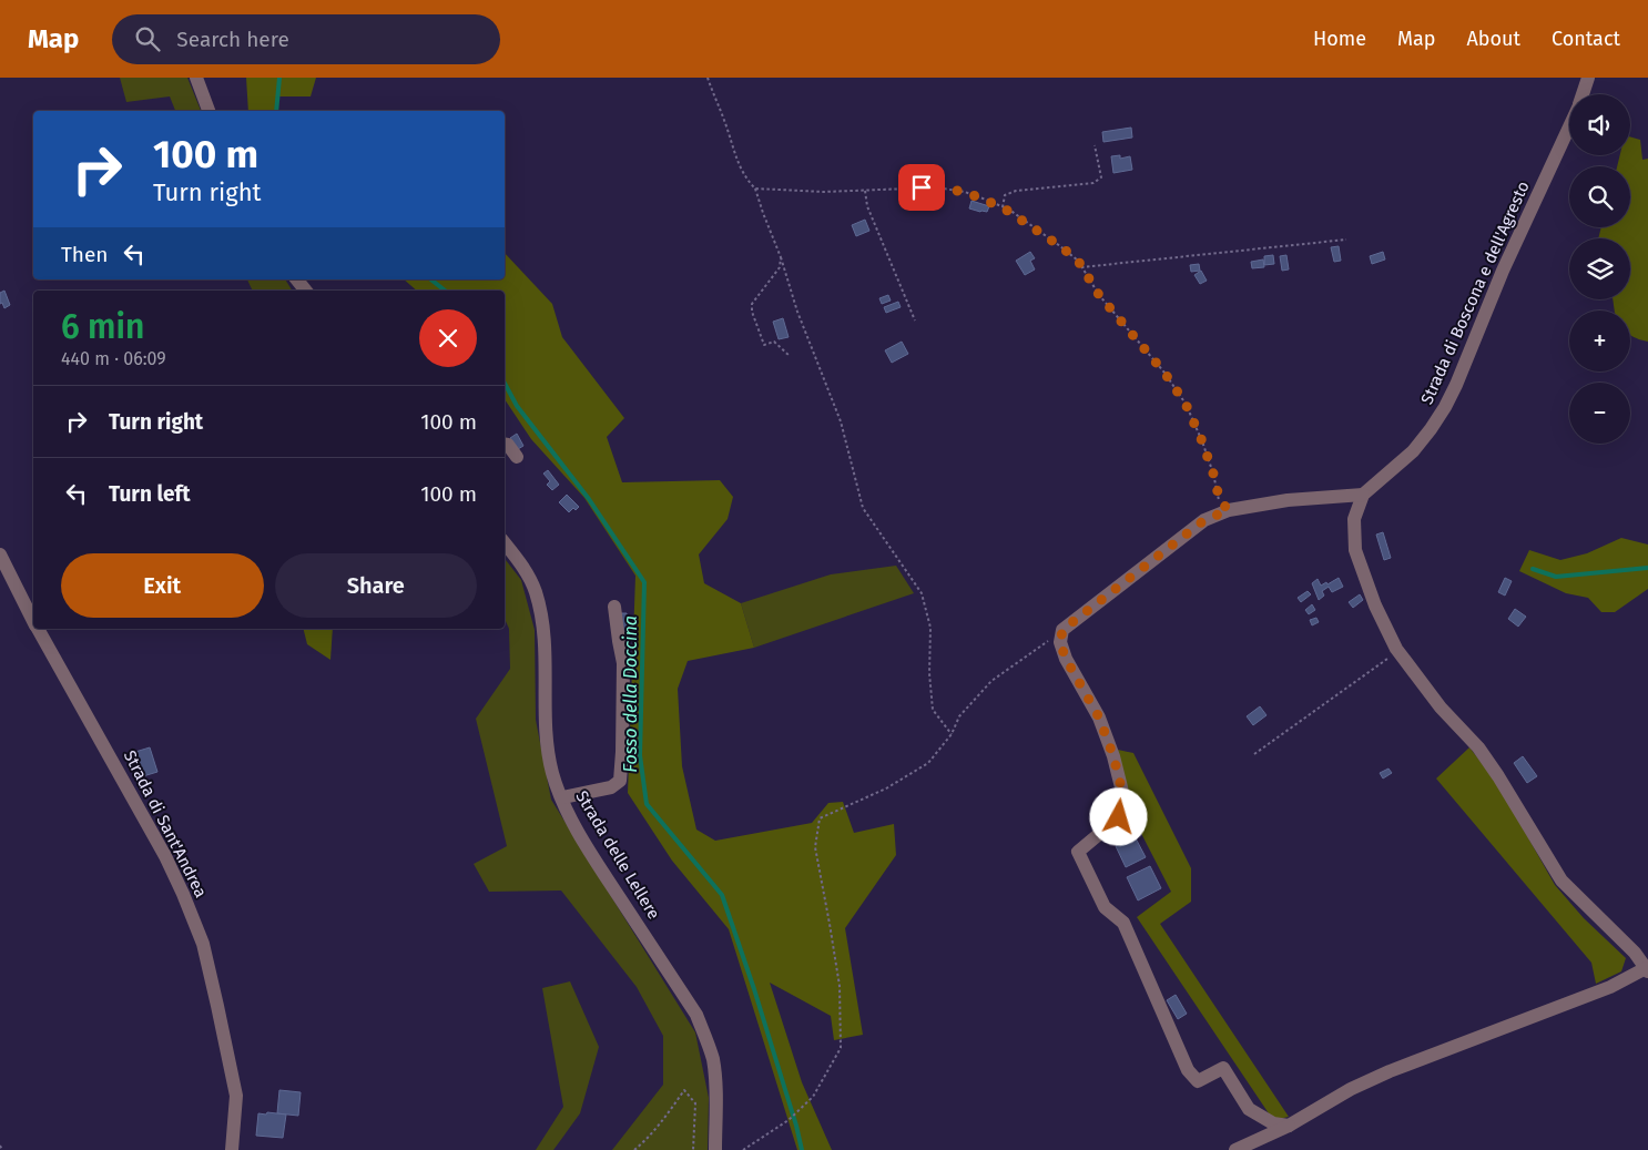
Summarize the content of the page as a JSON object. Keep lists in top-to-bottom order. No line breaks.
{"streets":{"street":["Strada di Boscona e dell'Agresto","Strada di Sant'Andrea","Strada delle Lellere"]},"water":["Fosso della Doccina"],"page":{"header":"Map","search":"Search here","nav":["Home","Map","About","Contact"],"map_buttons":["+","−"],"turn":["100 m","Turn right"],"then":"Then","heading":["6 min","440 m · 06:09"],"list":[{"name":"Turn right","value":"100 m"},{"name":"Turn left","value":"100 m"}],"buttons":["Exit","Share"]}}
